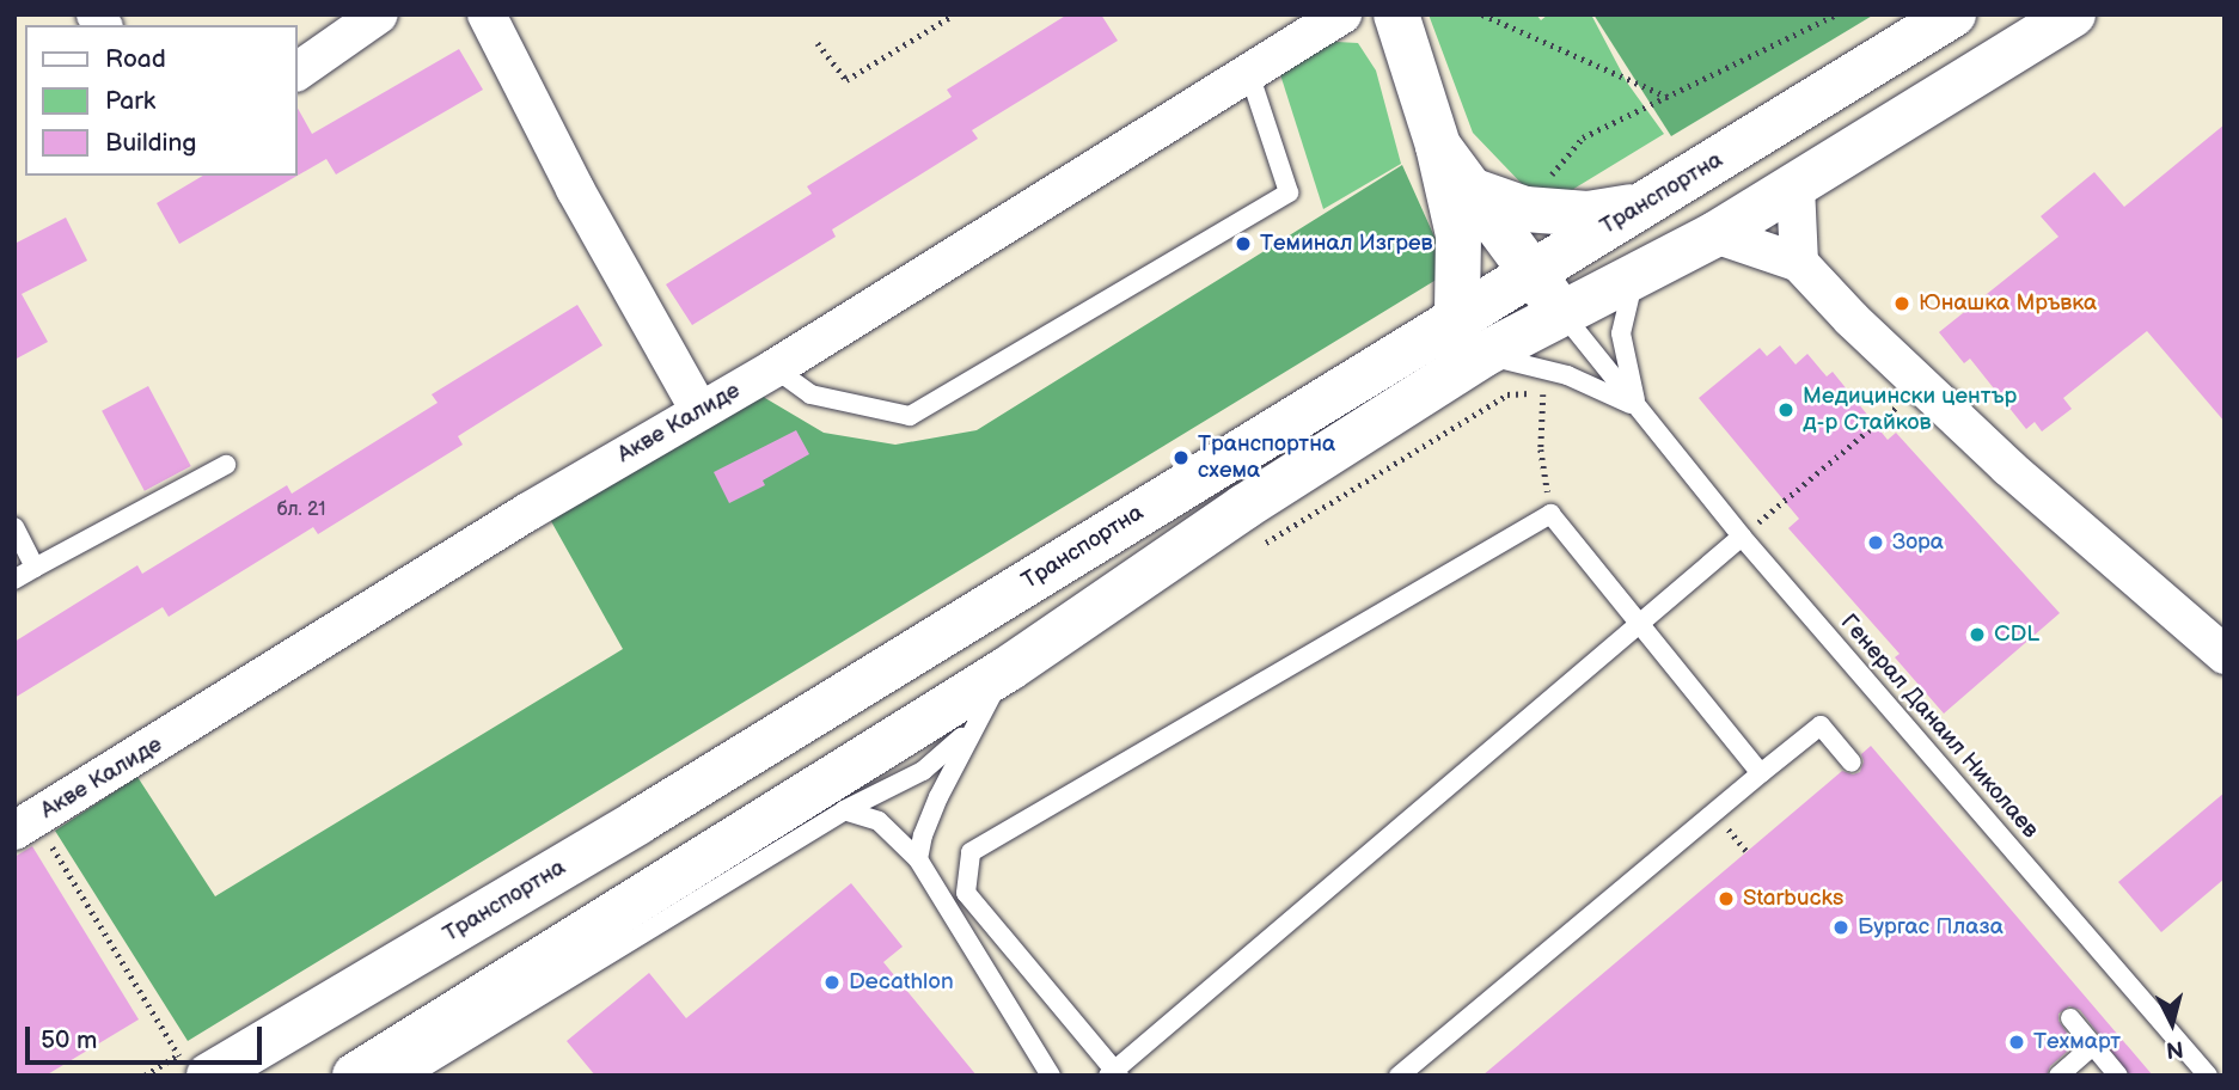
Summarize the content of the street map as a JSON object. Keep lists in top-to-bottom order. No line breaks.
{"streets":{"main road":["Транспортна"],"street":["Акве Калиде"],"lane":["Генерал Данаил Николаев"]},"places":["Теминал Изгрев","Юнашка Мръвка","Медицински център д-р Стайков","Транспортна схема","Зора","CDL","Starbucks","Бургас Плаза","Decathlon","Техмарт"],"house_numbers":["бл. 21"],"legend":["Road","Park","Building"],"scale_bar":"50 m","north":"bottom"}
